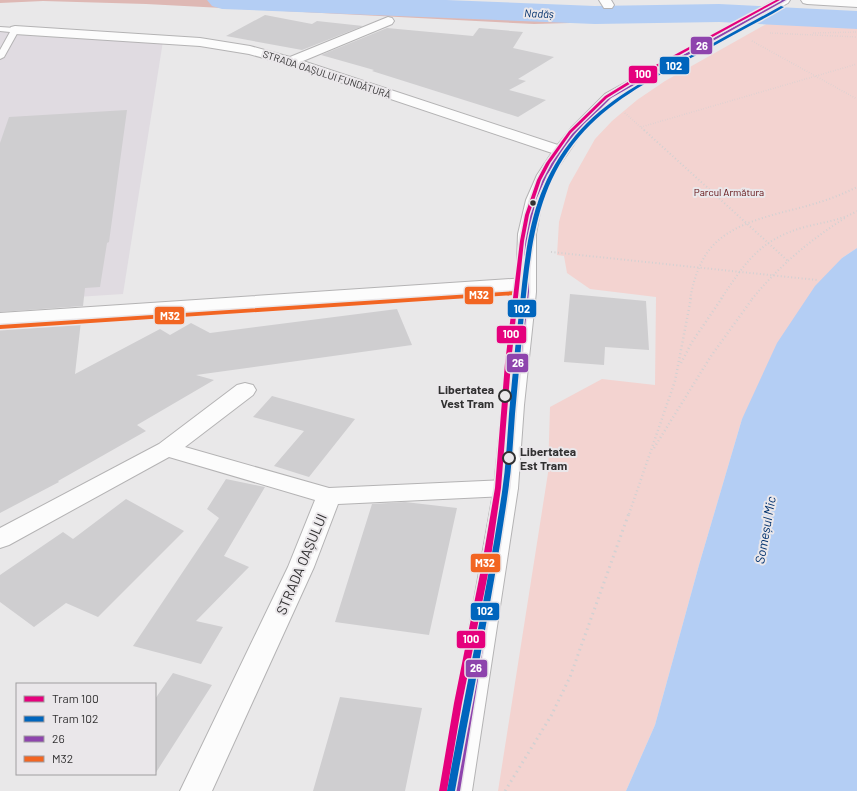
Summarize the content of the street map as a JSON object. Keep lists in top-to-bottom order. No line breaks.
{"streets":{"street":["STRADA OAȘULUI FUNDĂTURĂ","STRADA OAȘULUI"]},"water":["Nadăș","Someșul Mic"],"parks":["Parcul Armătura"],"places":["Libertatea Vest Tram","Libertatea Est Tram"],"lines":["tram line 100","transit line 26","tram line 102","transit line M32"],"legend":["Tram 100","Tram 102","26","M32"]}
